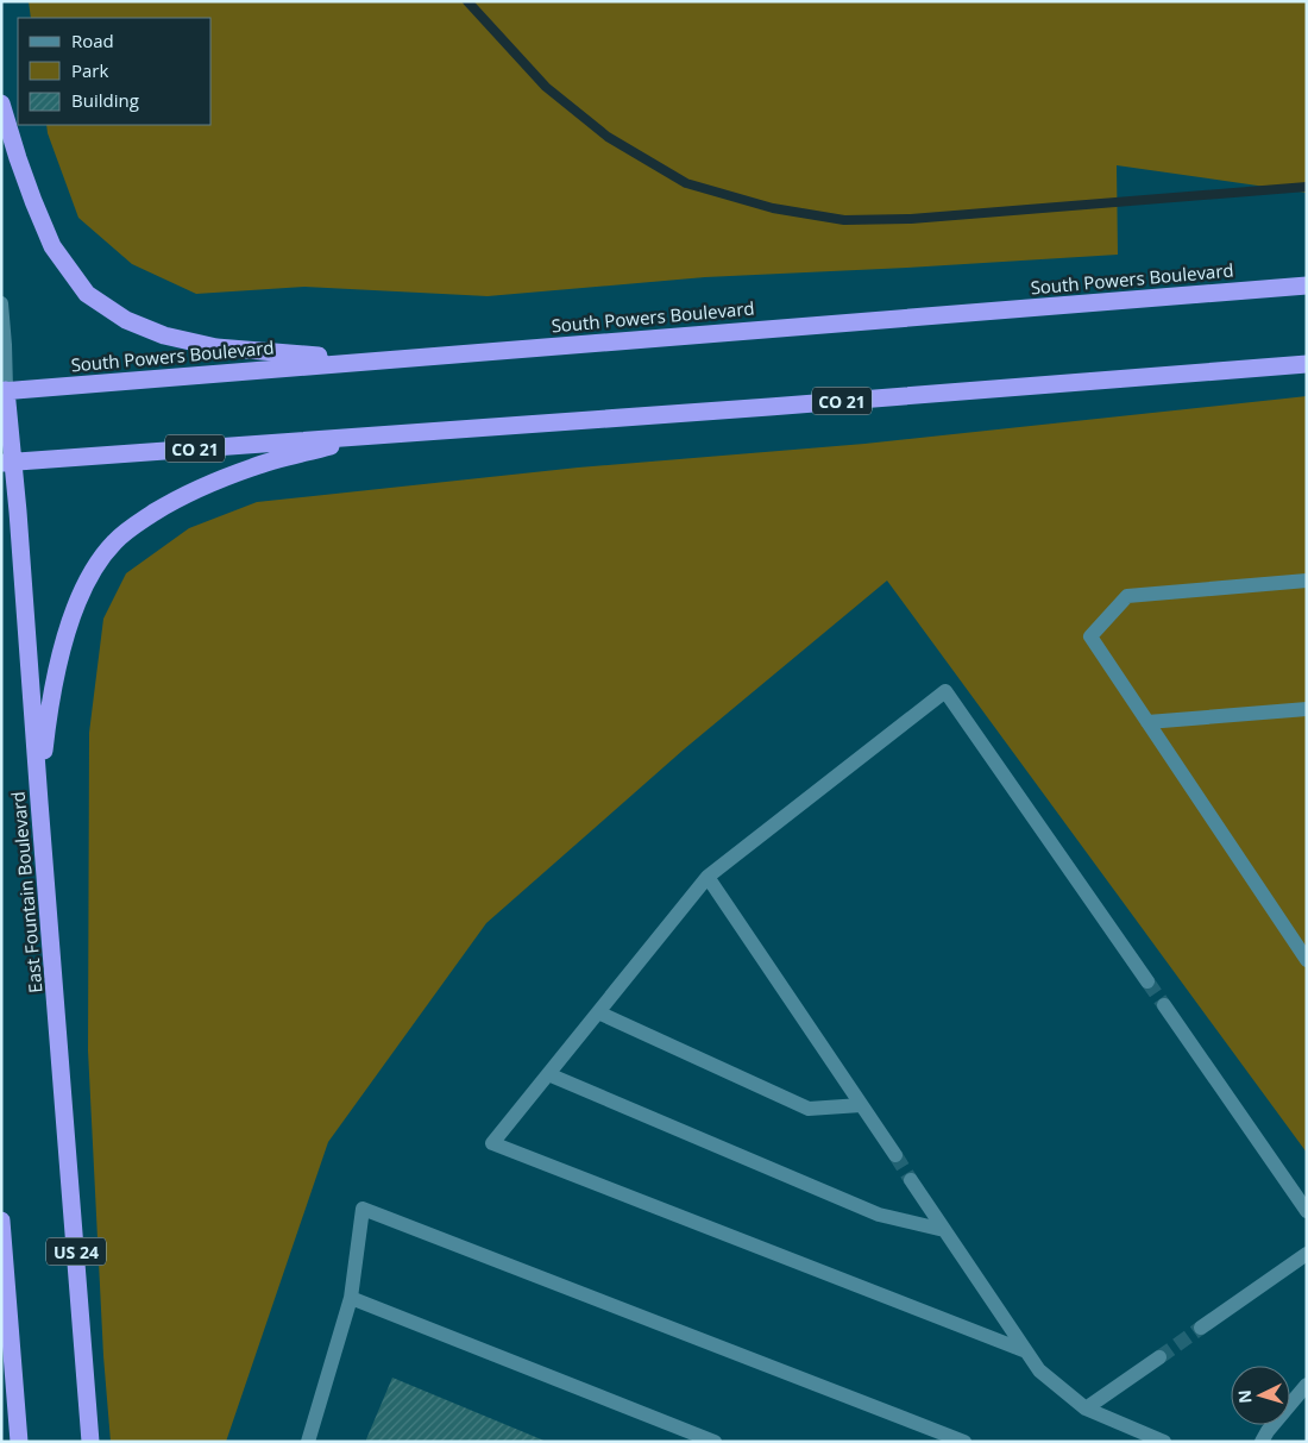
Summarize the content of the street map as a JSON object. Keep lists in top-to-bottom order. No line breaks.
{"streets":{"highway":["South Powers Boulevard","CO 21","East Fountain Boulevard","US 24"]},"crossings":[["South Powers Boulevard","East Fountain Boulevard"],["CO 21","East Fountain Boulevard"]],"legend":["Road","Park","Building"],"north":"left"}
